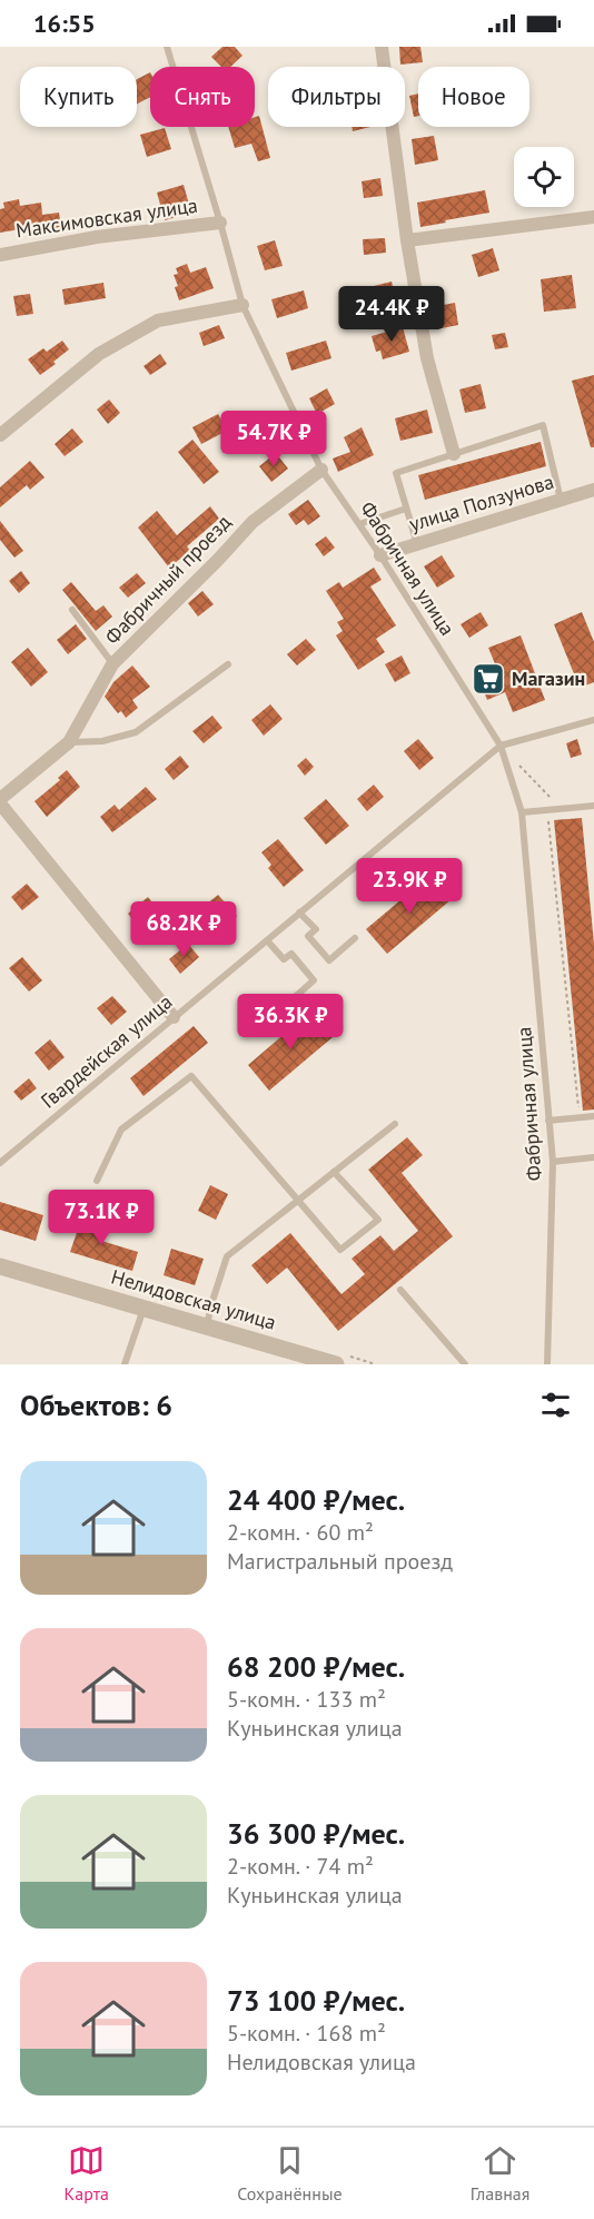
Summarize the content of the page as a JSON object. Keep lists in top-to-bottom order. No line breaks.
{"streets":{"street":["Максимовская улица","улица Ползунова","Фабричный проезд","Нелидовская улица"],"lane":["Фабричная улица","Гвардейская улица"]},"crossings":[["Максимовская улица","Фабричная улица"],["улица Ползунова","Фабричная улица"],["Фабричная улица","Фабричный проезд"],["Фабричная улица","Гвардейская улица"]],"places":{"supermarket":["Магазин"]},"page":{"status":"16:55","chip":["Купить","Снять","Фильтры","Новое"],"price":["24.4K ₽","54.7K ₽","23.9K ₽","68.2K ₽","36.3K ₽","73.1K ₽"],"heading":"Объектов: 6","list":[{"name":"24 400 ₽/мес.","note":"2-комн. · 60 m² · Магистральный проезд"},{"name":"68 200 ₽/мес.","note":"5-комн. · 133 m² · Куньинская улица"},{"name":"36 300 ₽/мес.","note":"2-комн. · 74 m² · Куньинская улица"},{"name":"73 100 ₽/мес.","note":"5-комн. · 168 m² · Нелидовская улица"}],"tabs":["Карта","Сохранённые","Главная"]}}
